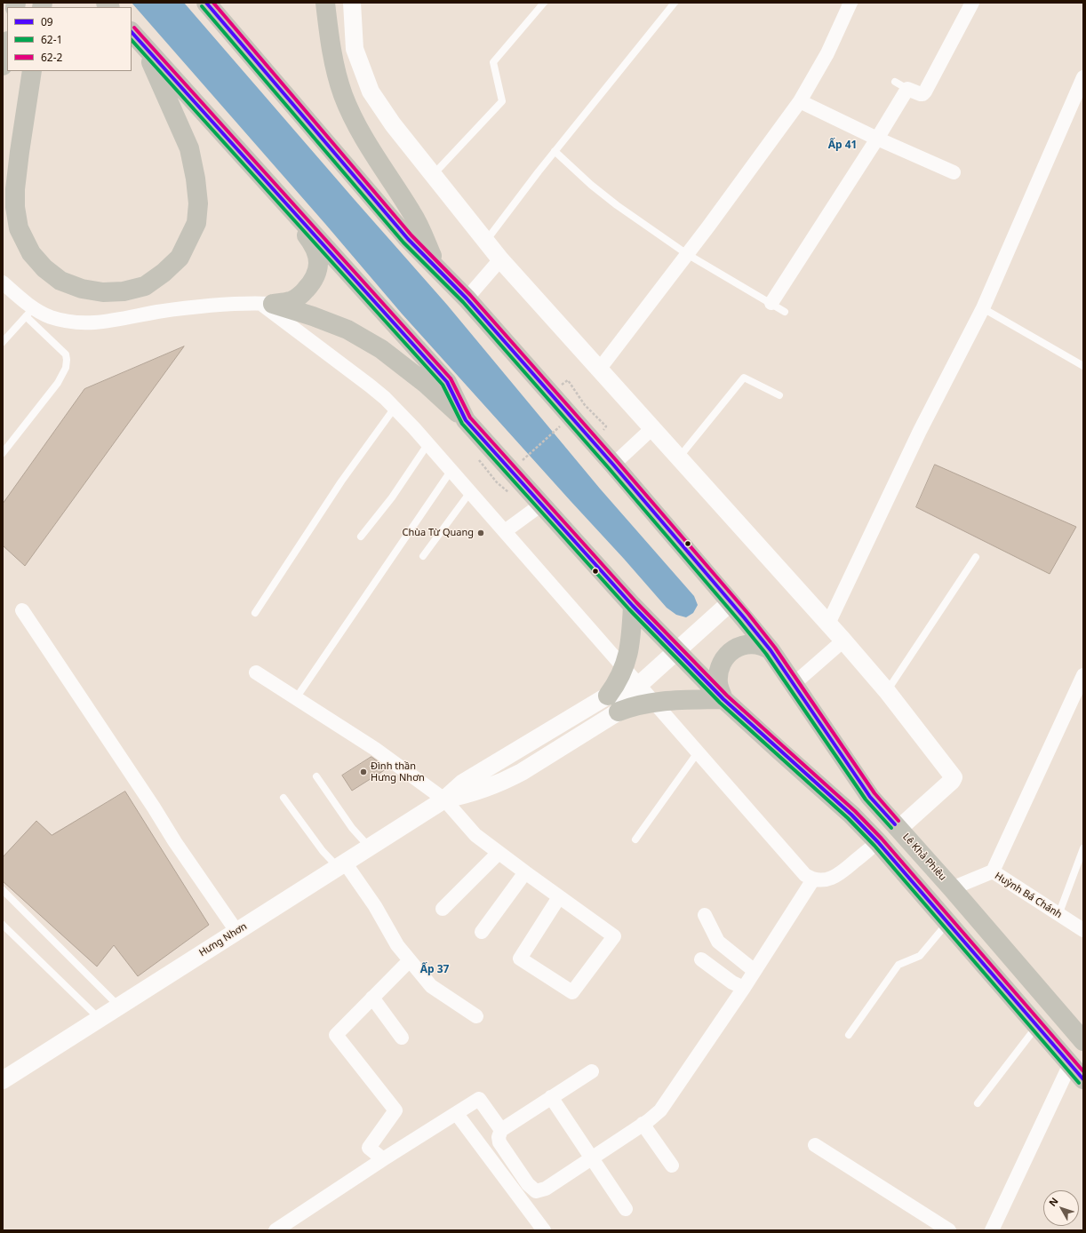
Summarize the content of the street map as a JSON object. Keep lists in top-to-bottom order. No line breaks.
{"streets":{"highway":["Lê Khả Phiêu"],"street":["Huỳnh Bá Chánh","Hưng Nhơn"]},"crossings":[["Lê Khả Phiêu","Huỳnh Bá Chánh"],["Lê Khả Phiêu","Hưng Nhơn"]],"districts":["Ấp 41","Ấp 37"],"places":["Chùa Từ Quang","Đình thần Hưng Nhơn"],"lines":["transit line 09","transit line 62-2","transit line 62-1"],"legend":["09","62-1","62-2"],"north":"top left"}
